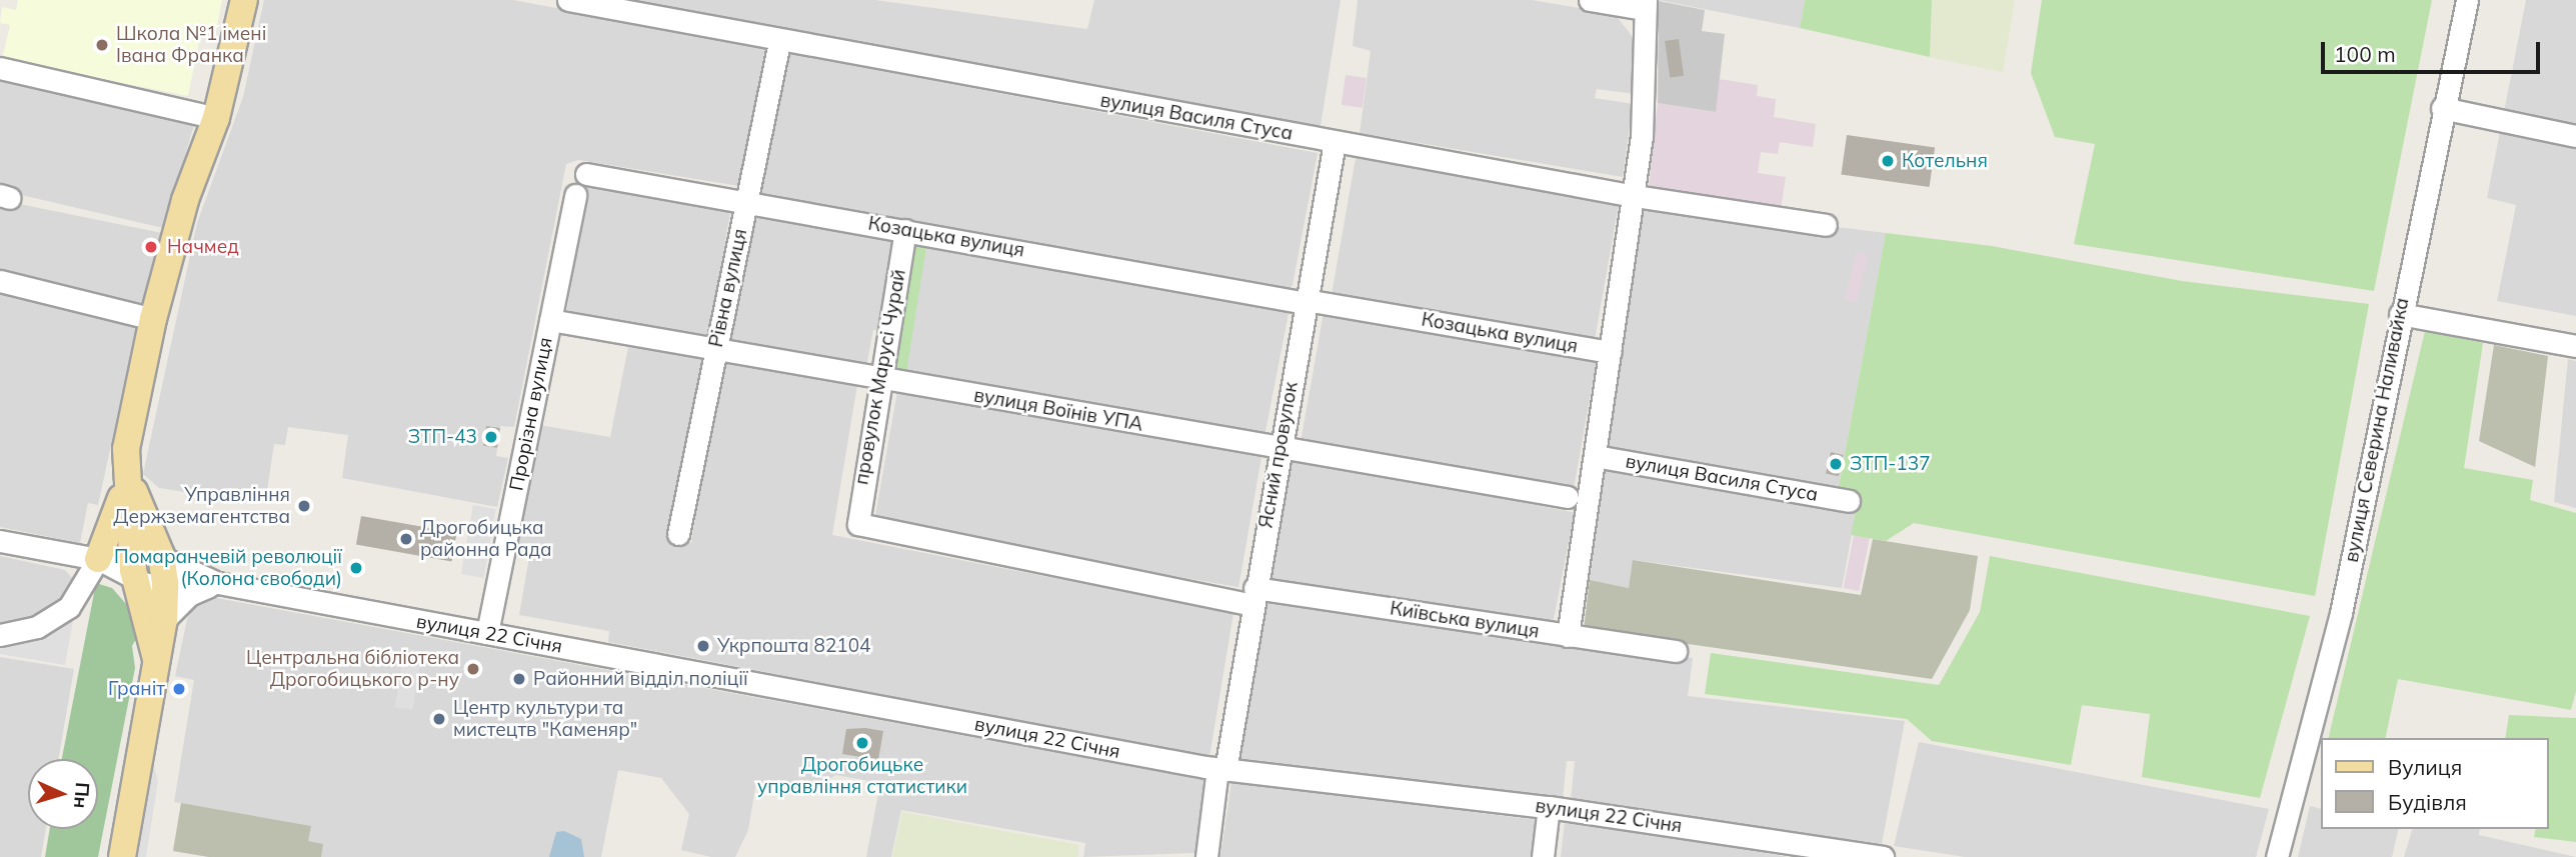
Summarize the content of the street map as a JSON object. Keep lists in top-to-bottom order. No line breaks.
{"streets":{"street":["вулиця Василя Стуса","Козацька вулиця","Рівна вулиця","провулок Марусі Чурай","вулиця Воїнів УПА","Прорізна вулиця","вулиця Северина Наливайка","Ясний провулок","Київська вулиця","вулиця 22 Січня"]},"crossings":[["вулиця Василя Стуса","Рівна вулиця"],["вулиця Василя Стуса","Ясний провулок"],["Козацька вулиця","Рівна вулиця"],["Козацька вулиця","провулок Марусі Чурай"],["Козацька вулиця","Ясний провулок"],["Рівна вулиця","вулиця Воїнів УПА"],["провулок Марусі Чурай","вулиця Воїнів УПА"],["провулок Марусі Чурай","Київська вулиця"],["вулиця Воїнів УПА","Прорізна вулиця"],["вулиця Воїнів УПА","Ясний провулок"],["Прорізна вулиця","вулиця 22 Січня"],["Ясний провулок","Київська вулиця"],["Ясний провулок","вулиця 22 Січня"]],"places":["Школа №1 імені Івана Франка","Котельня","Начмед","ЗТП-43","ЗТП-137","Управління Держземагентства","Дрогобицька районна Рада","Помаранчевій революції (Колона свободи)","Укрпошта 82104","Центральна бібліотека Дрогобицького р-ну","Районний відділ поліції","Граніт","Центр культури та мистецтв \"Каменяр\"","Дрогобицьке управління статистики"],"legend":["Вулиця","Будівля"],"scale_bar":"100 m","north":"right"}
